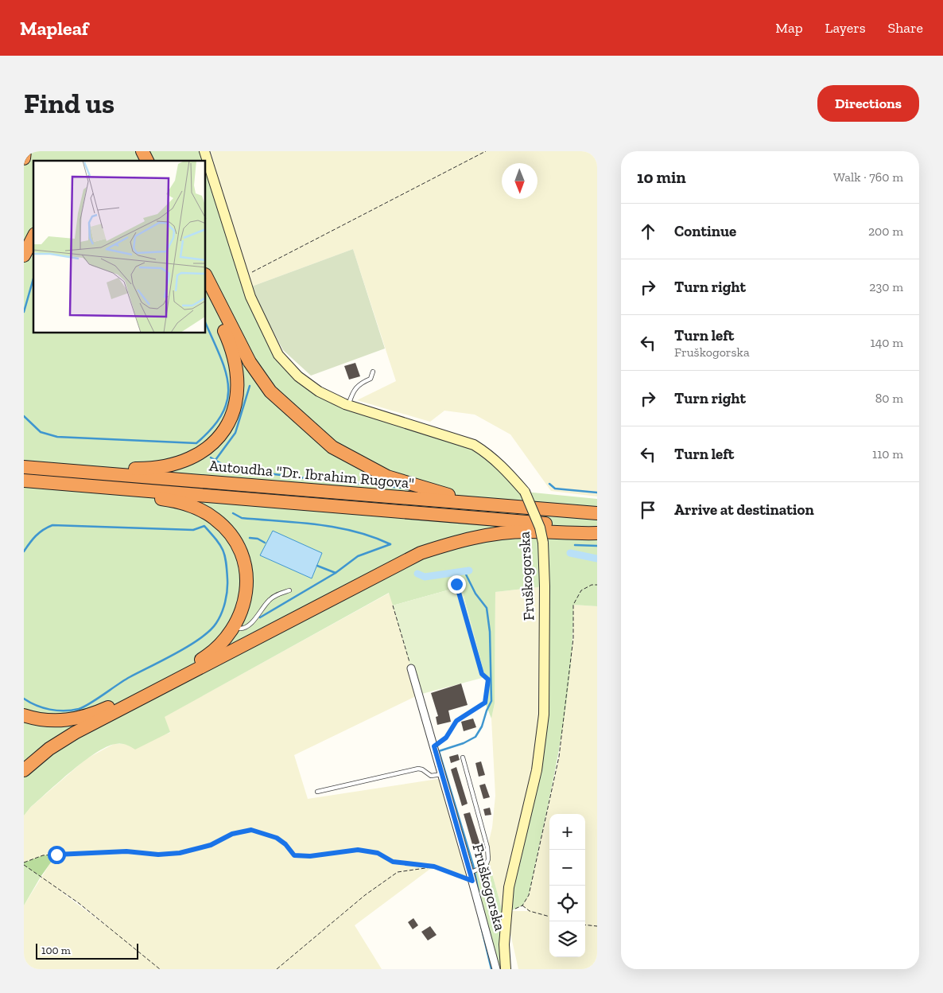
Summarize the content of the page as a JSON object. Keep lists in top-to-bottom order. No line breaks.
{"streets":{"highway":["Autoudha \"Dr. Ibrahim Rugova\""],"street":["Fruškogorska"]},"scale_bar":"100 m","north":"bottom","page":{"header":"Mapleaf","nav":["Map","Layers","Share"],"buttons":"Directions","title":"Find us","heading":["10 min","Walk · 760 m"],"list":[["Continue","200 m"],["Turn right","230 m"],["Turn left","Fruškogorska","140 m"],["Turn right","80 m"],["Turn left","110 m"],"Arrive at destination"],"map_buttons":["+","−"],"scale":"100 m"}}
